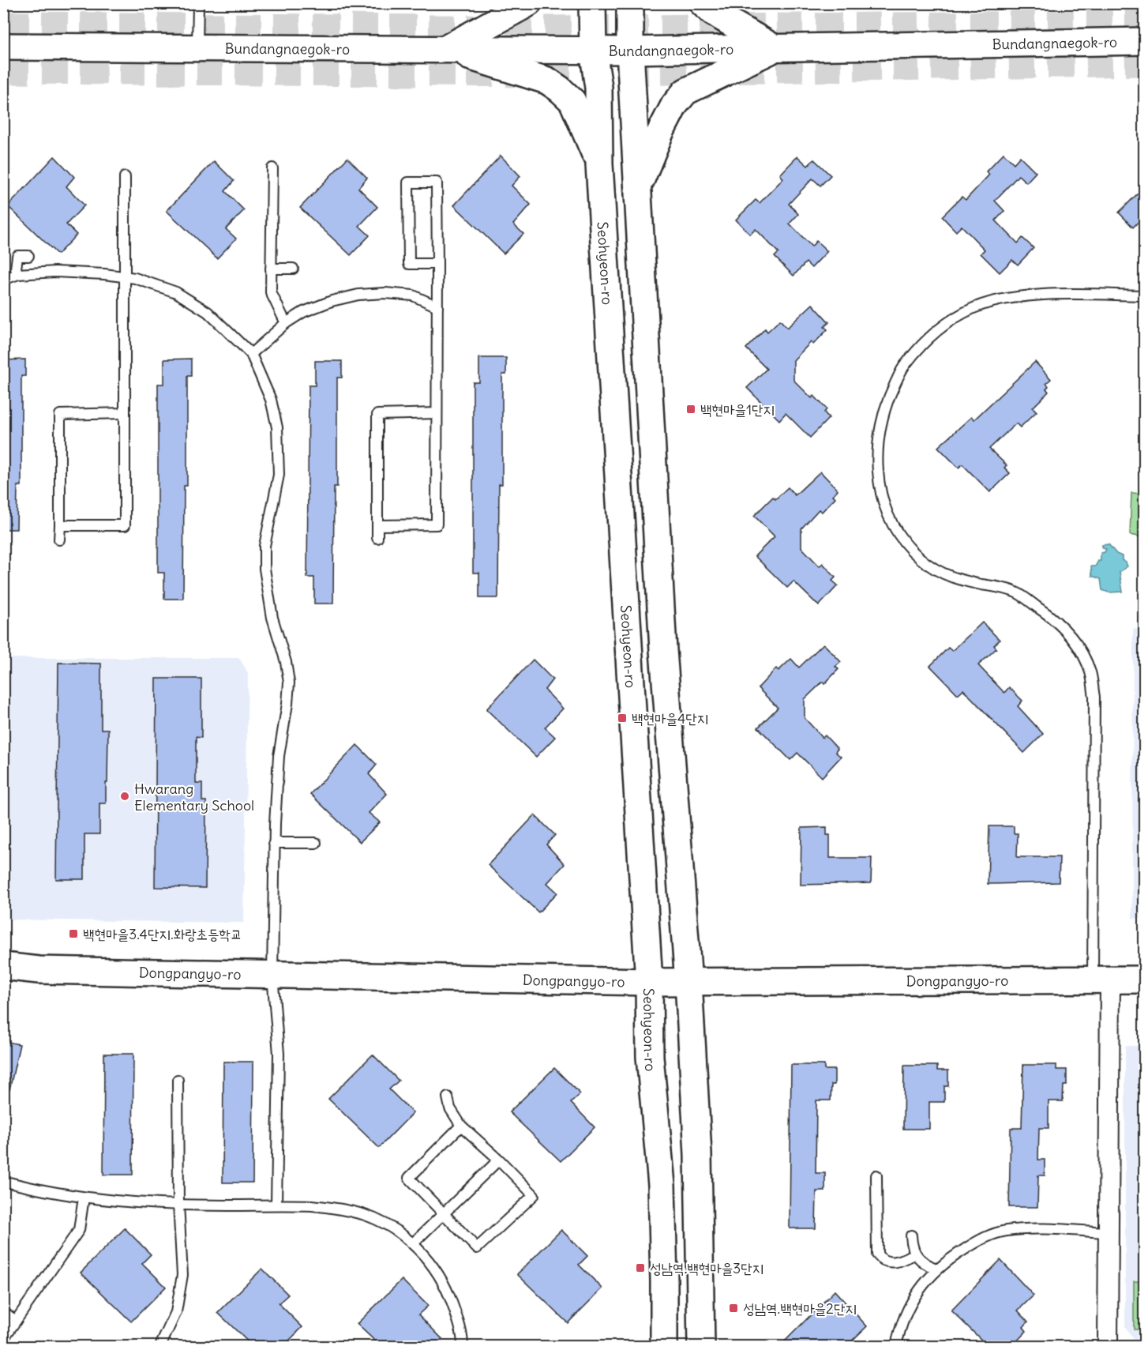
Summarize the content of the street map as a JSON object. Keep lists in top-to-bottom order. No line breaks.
{"streets":{"main road":["Bundangnaegok-ro","Seohyeon-ro","Dongpangyo-ro"]},"crossings":[["Bundangnaegok-ro","Seohyeon-ro"],["Seohyeon-ro","Dongpangyo-ro"]],"places":{"transit":["백현마을1단지","백현마을4단지","백현마을3.4단지.화랑초등학교","성남역.백현마을3단지","성남역.백현마을2단지"],"other":["Hwarang Elementary School"]}}
